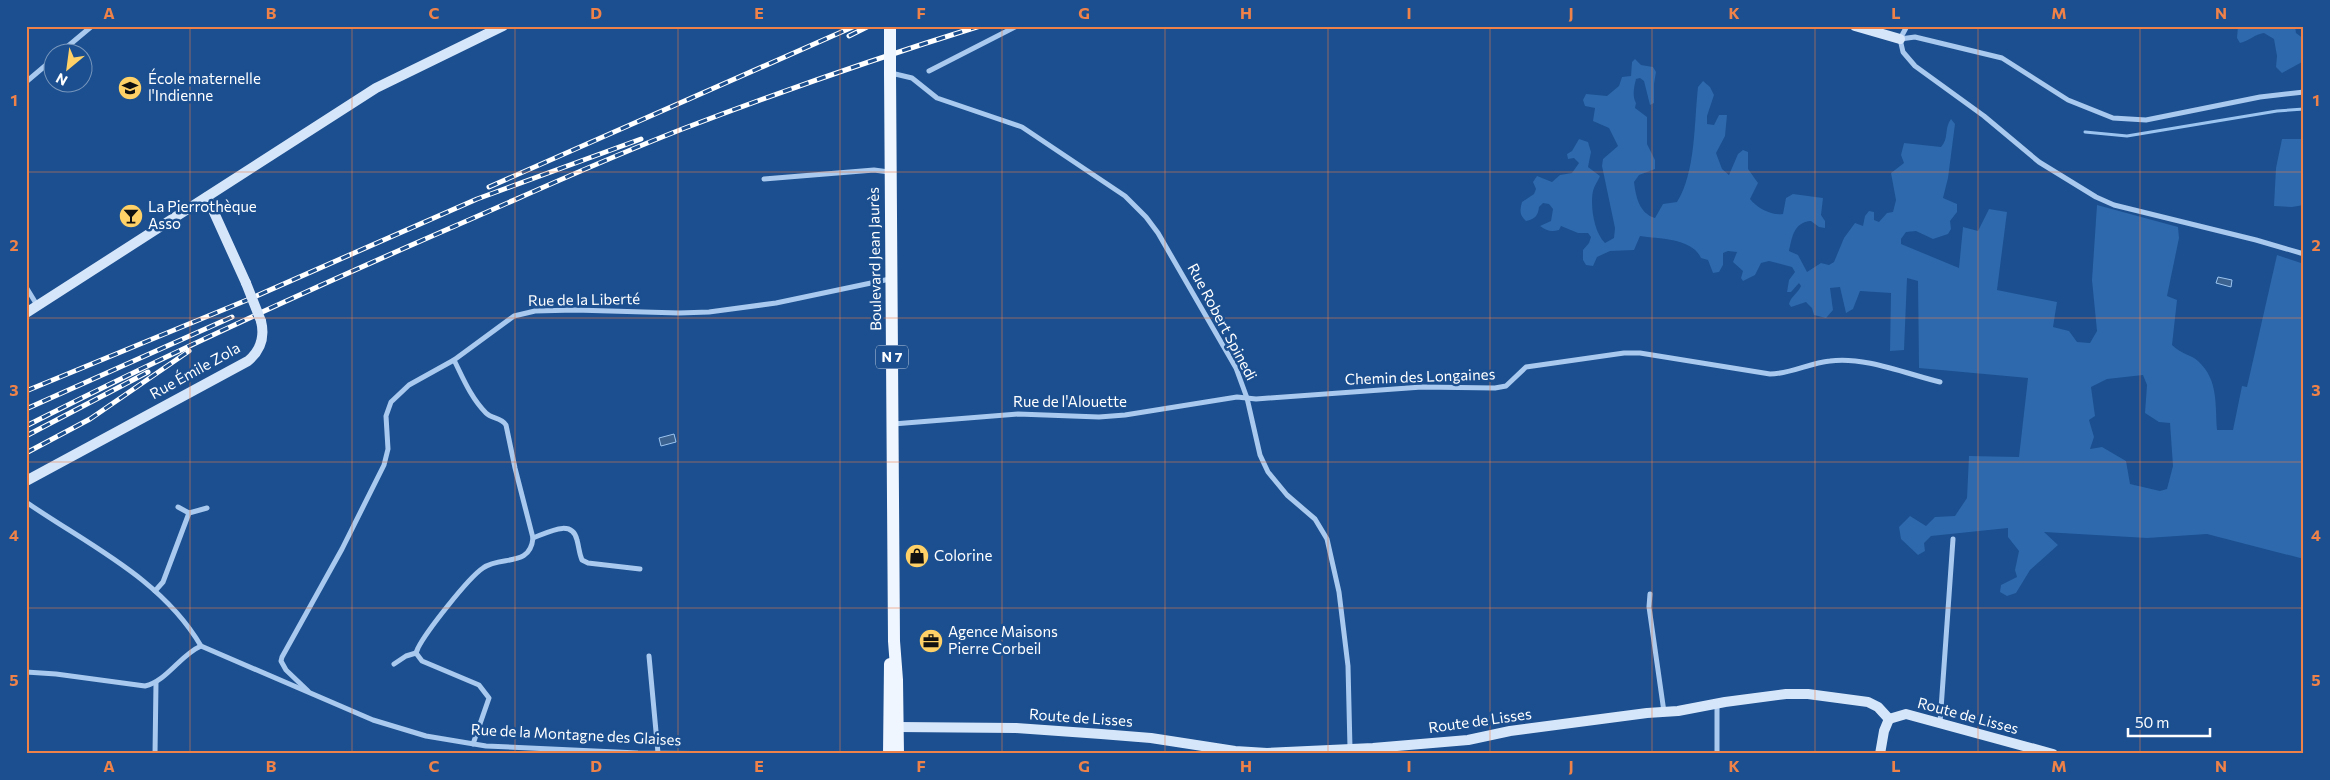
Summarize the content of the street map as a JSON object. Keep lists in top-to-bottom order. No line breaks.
{"streets":{"main road":["Boulevard Jean Jaurès","N 7"],"street":["Rue de la Liberté","Rue Robert Spinedi","Rue Émile Zola","Chemin des Longaines","Rue de l'Alouette","Route de Lisses","Rue de la Montagne des Glaises"]},"crossings":[["Boulevard Jean Jaurès","Rue de la Liberté"],["Boulevard Jean Jaurès","Rue Robert Spinedi"],["Boulevard Jean Jaurès","Rue de l'Alouette"],["Boulevard Jean Jaurès","Route de Lisses"],["Rue de la Liberté","Rue de la Montagne des Glaises"],["Rue Robert Spinedi","Chemin des Longaines"],["Rue Robert Spinedi","Rue de l'Alouette"],["Rue Robert Spinedi","Route de Lisses"],["Chemin des Longaines","Rue de l'Alouette"]],"places":{"school or university":["École maternelle l'Indienne"],"bar":["La Pierrothèque Asso"],"shop":["Colorine"],"office":["Agence Maisons Pierre Corbeil"]},"scale_bar":"50 m","north":"bottom left","grid":{"columns":["A","B","C","D","E","F","G","H","I","J","K","L","M","N"],"rows":["1","2","3","4","5"]}}
